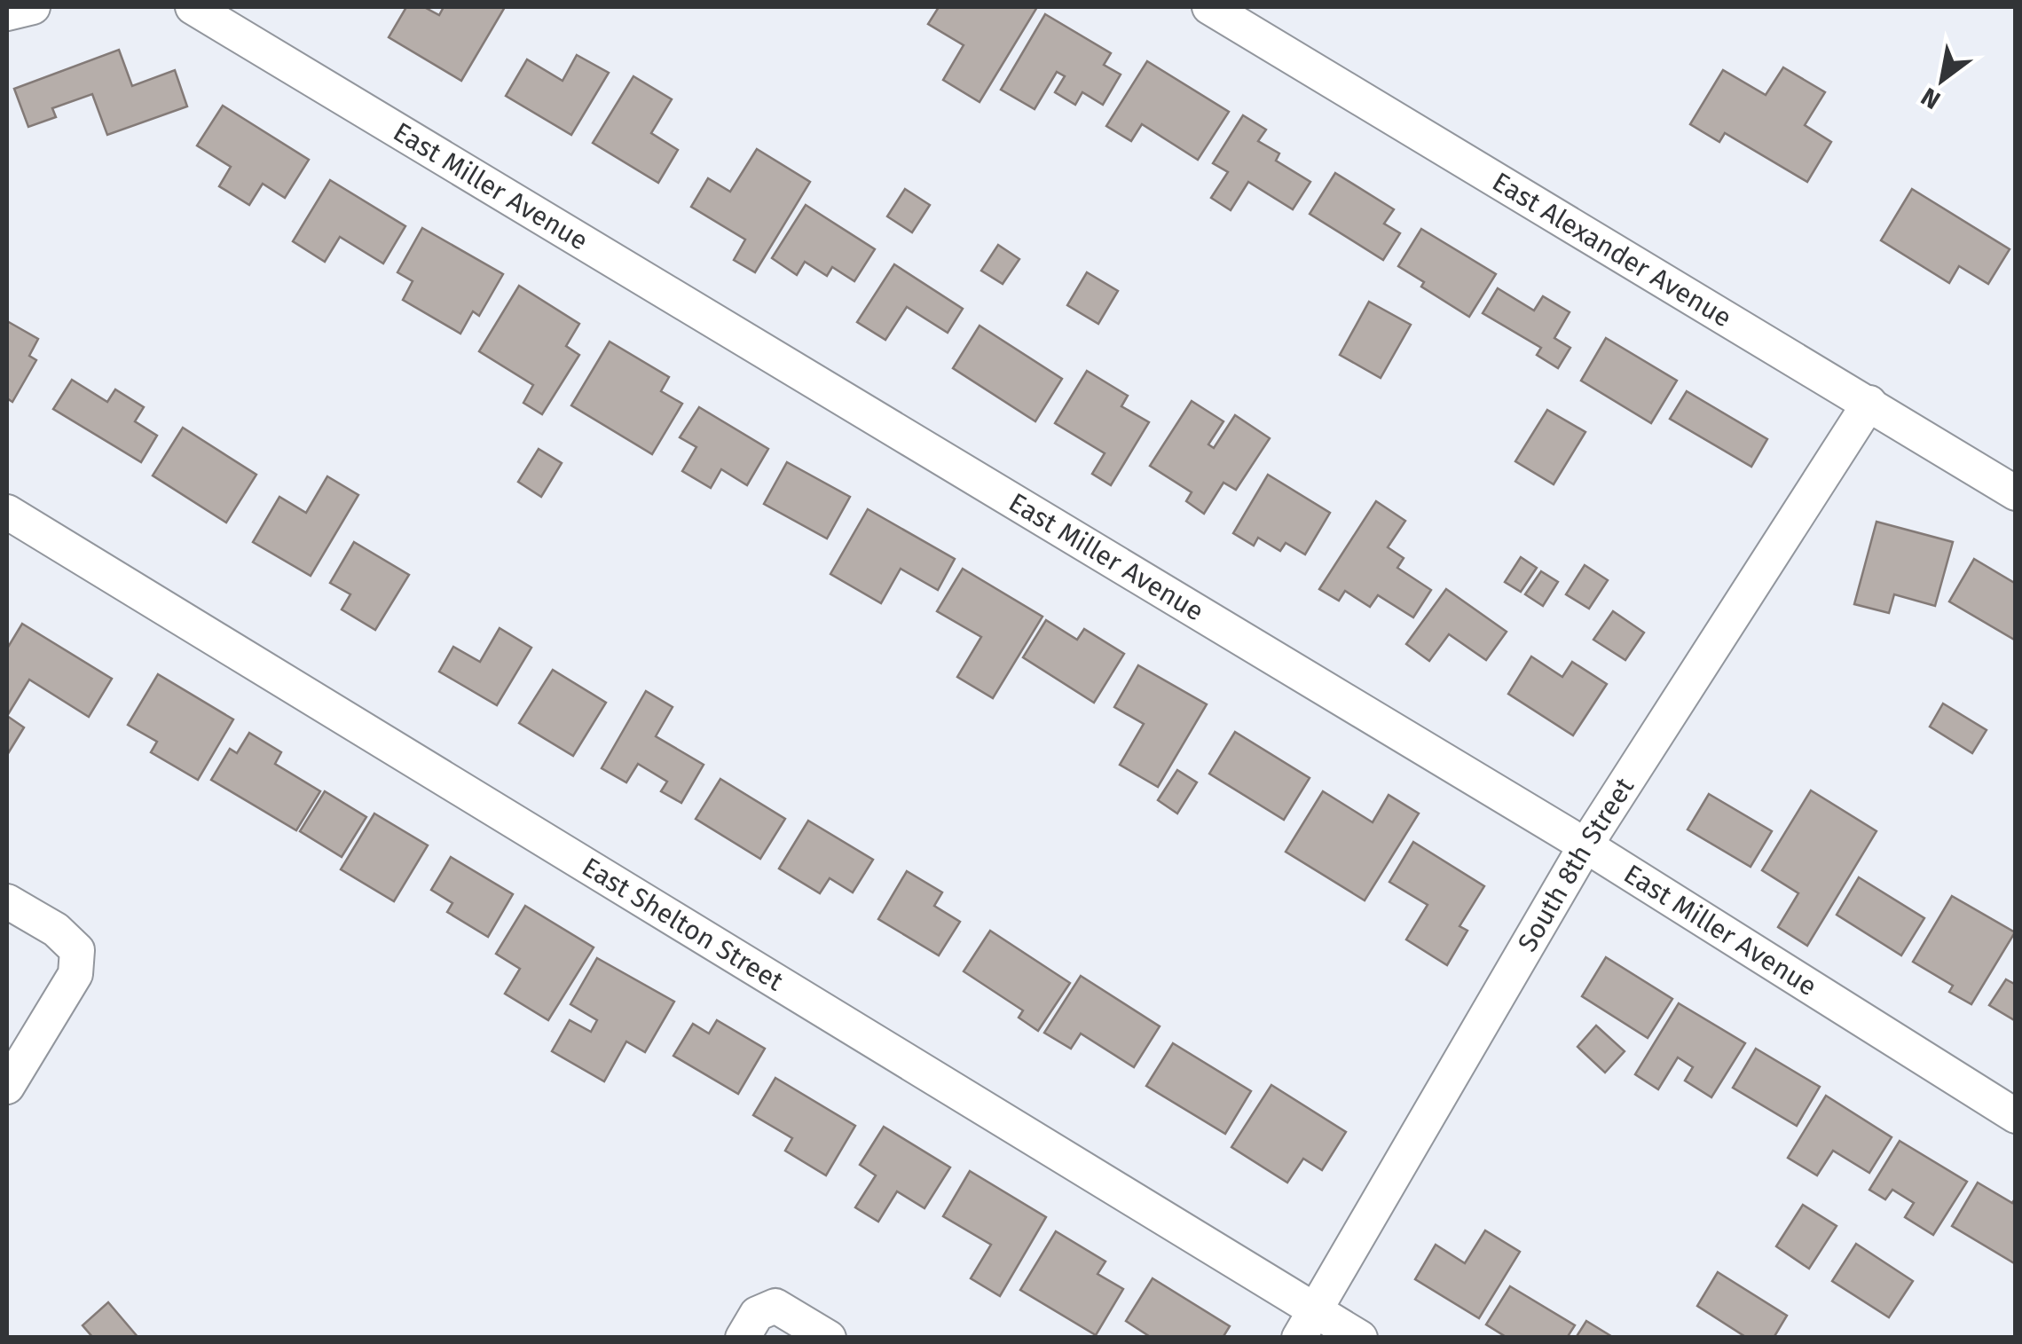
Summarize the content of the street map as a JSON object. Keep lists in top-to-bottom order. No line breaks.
{"streets":{"street":["East Miller Avenue","East Alexander Avenue","South 8th Street","East Shelton Street"]},"crossings":[["East Miller Avenue","South 8th Street"],["East Alexander Avenue","South 8th Street"],["South 8th Street","East Shelton Street"]],"north":"bottom left"}
